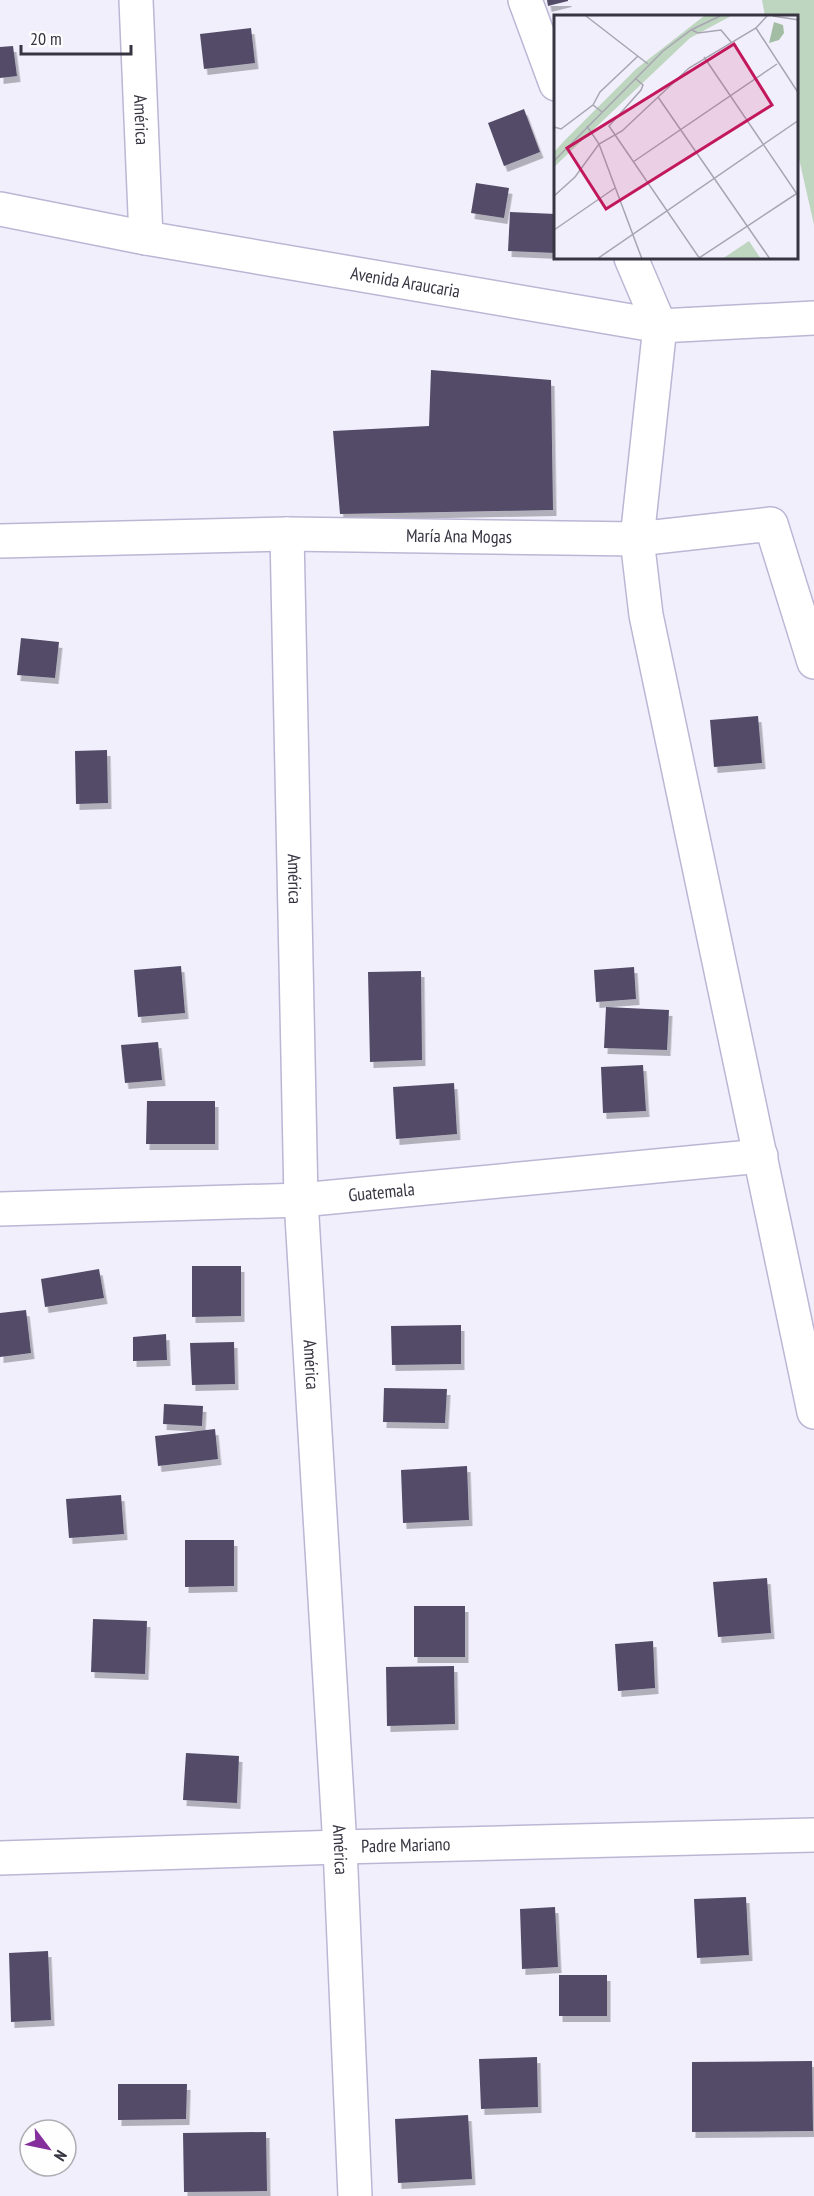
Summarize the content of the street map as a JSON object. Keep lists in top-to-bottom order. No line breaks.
{"streets":{"street":["América","Avenida Araucaria","María Ana Mogas","Guatemala","Padre Mariano"]},"crossings":[["América","Avenida Araucaria"],["América","María Ana Mogas"],["América","Guatemala"],["América","Padre Mariano"]],"scale_bar":"20 m","north":"bottom right"}
